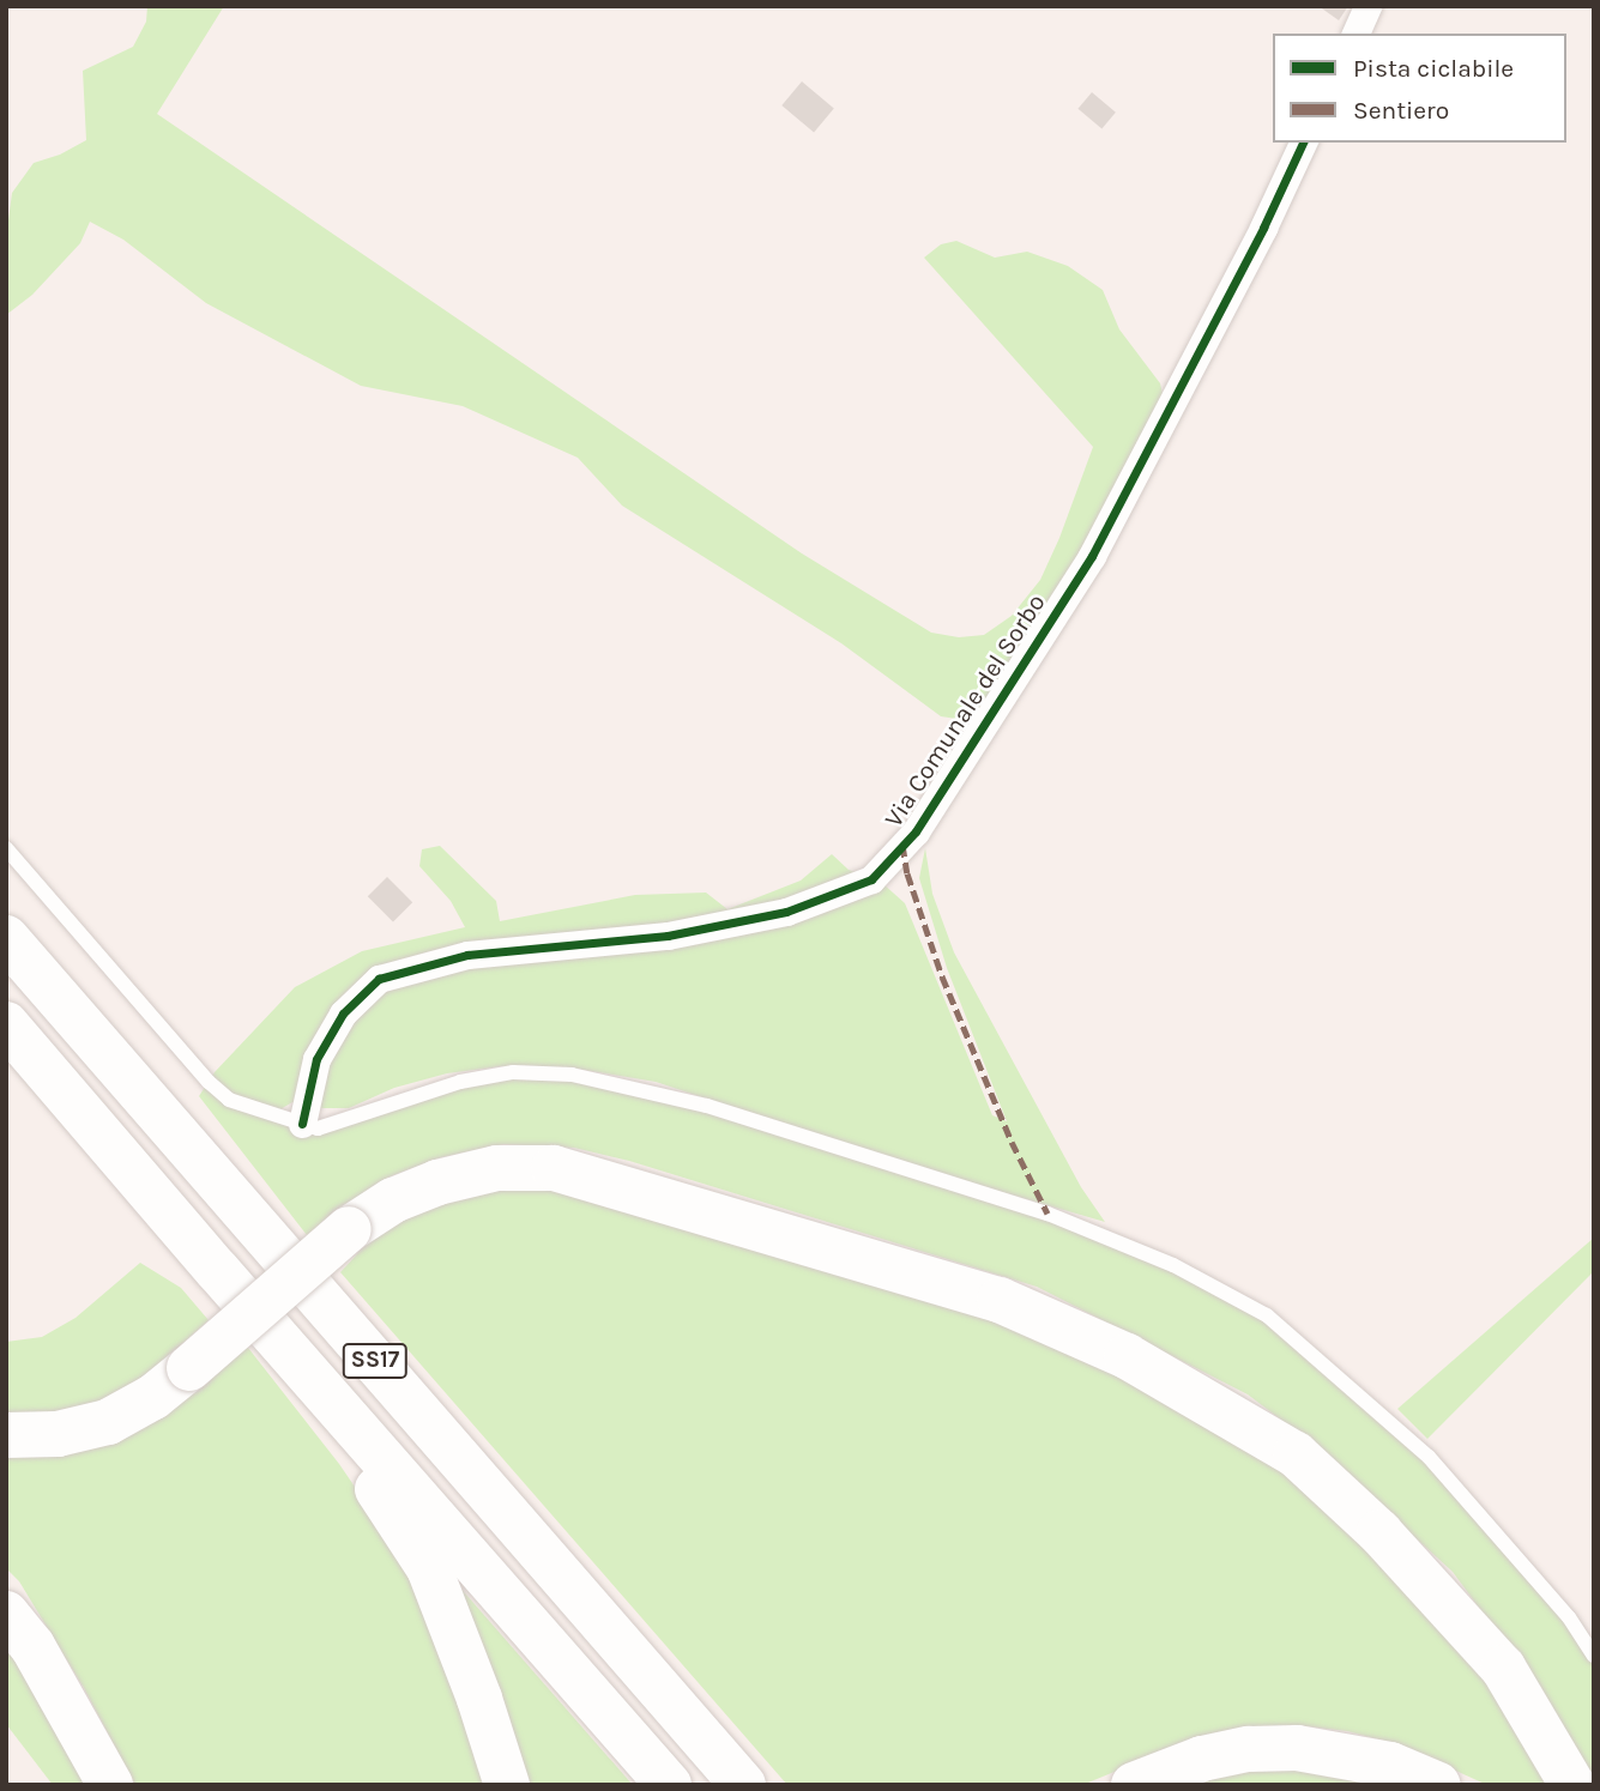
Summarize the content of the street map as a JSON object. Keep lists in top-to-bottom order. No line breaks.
{"streets":{"highway":["SS17"],"street":["Via Comunale del Sorbo"]},"legend":["Pista ciclabile","Sentiero"]}
